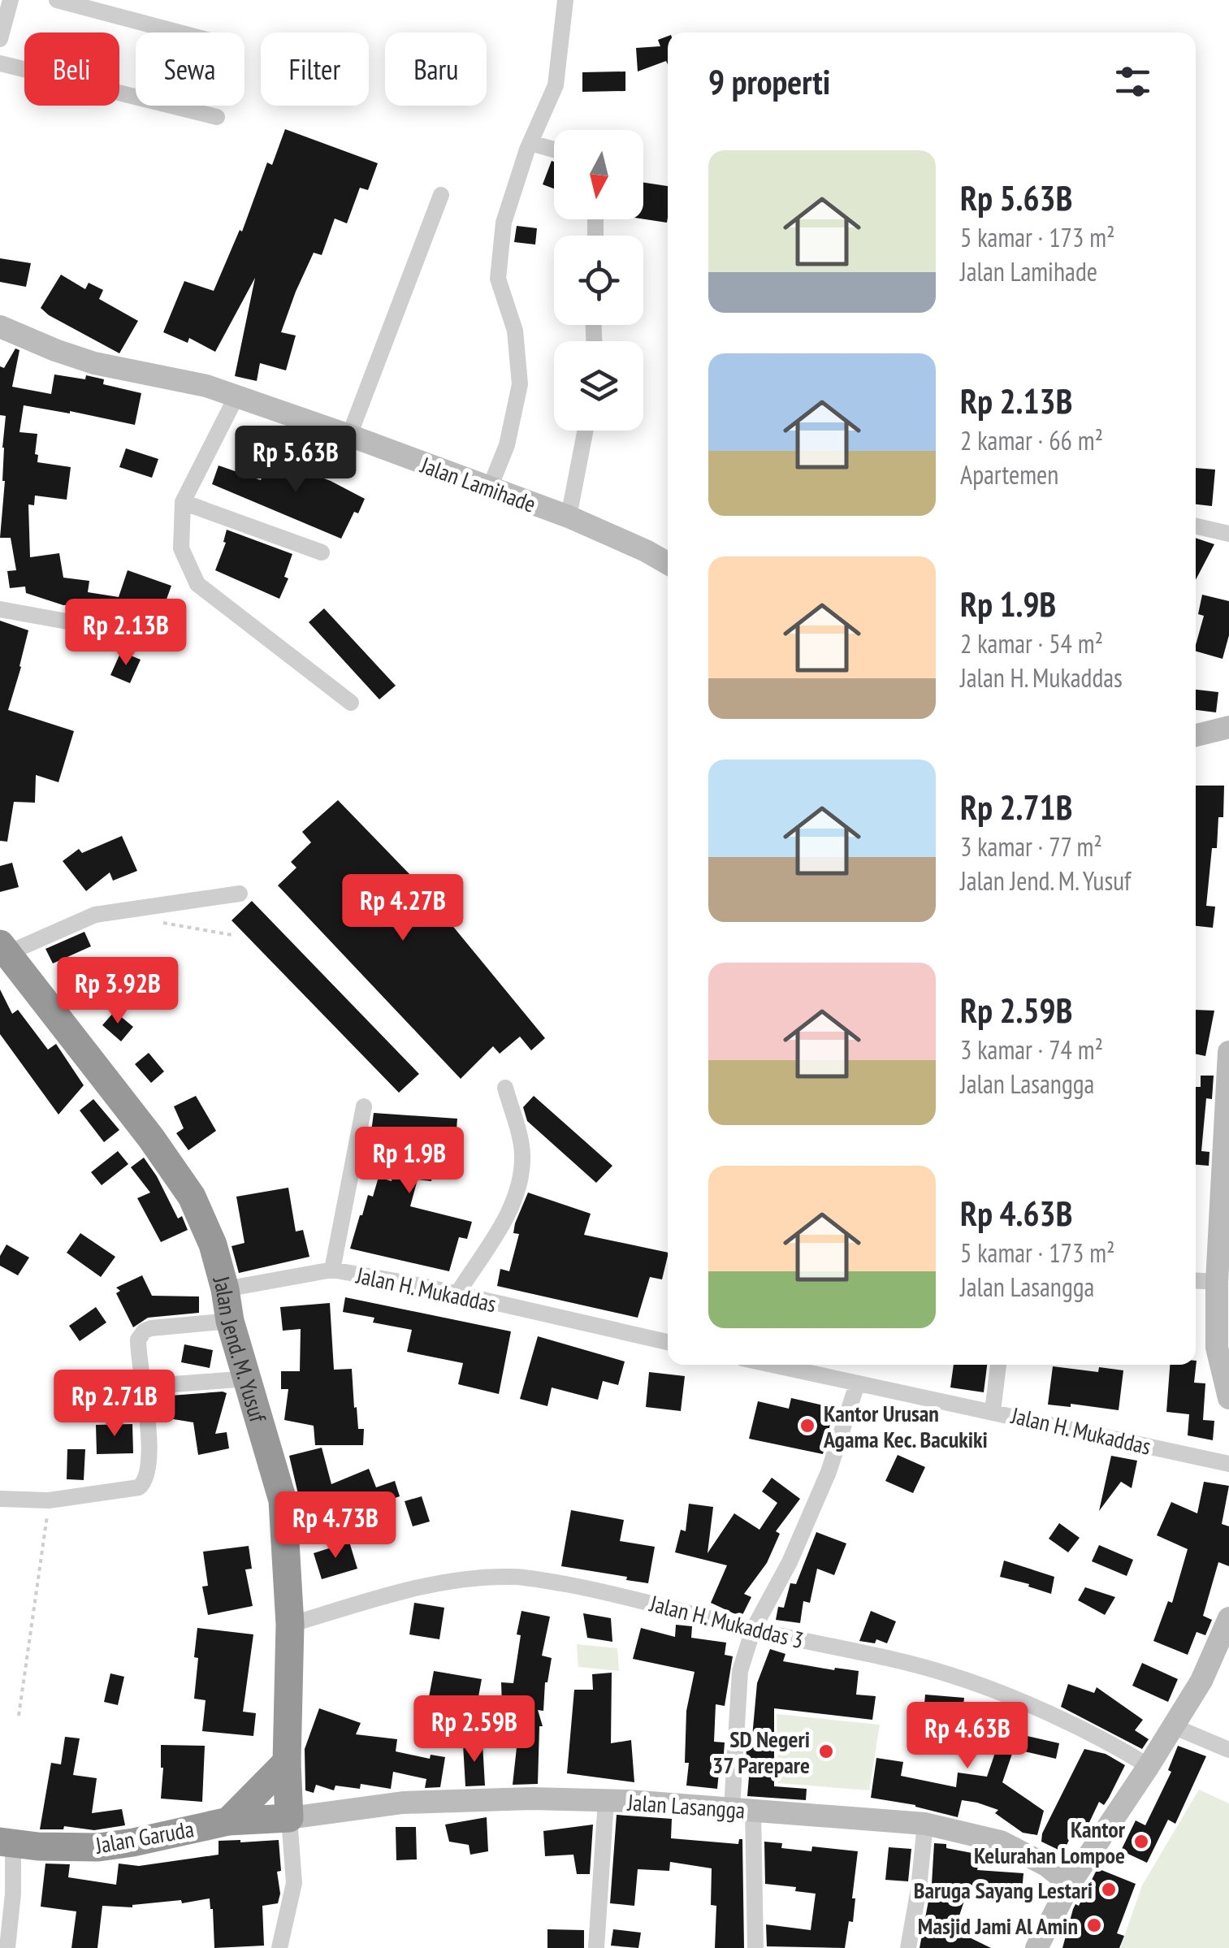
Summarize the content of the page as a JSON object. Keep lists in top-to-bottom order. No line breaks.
{"streets":{"highway":["Jalan Jend. M. Yusuf","Jalan Garuda"],"street":["Jalan Lamihade","Jalan H. Mukaddas","Jalan H. Mukaddas 3","Jalan Lasangga"]},"crossings":[["Jalan H. Mukaddas","Jalan Jend. M. Yusuf"],["Jalan Jend. M. Yusuf","Jalan H. Mukaddas 3"],["Jalan Jend. M. Yusuf","Jalan Lasangga"],["Jalan Jend. M. Yusuf","Jalan Garuda"],["Jalan Lasangga","Jalan Garuda"]],"places":["Kantor Urusan Agama Kec. Bacukiki","SD Negeri 37 Parepare","Kantor Kelurahan Lompoe","Baruga Sayang Lestari","Masjid Jami Al Amin"],"north":"bottom","page":{"chip":["Beli","Sewa","Filter","Baru"],"heading":"9 properti","list":[{"name":"Rp 5.63B","note":"5 kamar · 173 m² · Jalan Lamihade"},{"name":"Rp 2.13B","note":"2 kamar · 66 m² · Apartemen"},{"name":"Rp 1.9B","note":"2 kamar · 54 m² · Jalan H. Mukaddas"},{"name":"Rp 2.71B","note":"3 kamar · 77 m² · Jalan Jend. M. Yusuf"},{"name":"Rp 2.59B","note":"3 kamar · 74 m² · Jalan Lasangga"},{"name":"Rp 4.63B","note":"5 kamar · 173 m² · Jalan Lasangga"}],"price":["Rp 5.63B","Rp 2.13B","Rp 4.27B","Rp 3.92B","Rp 1.9B","Rp 2.71B","Rp 4.73B","Rp 2.59B","Rp 4.63B"]}}
